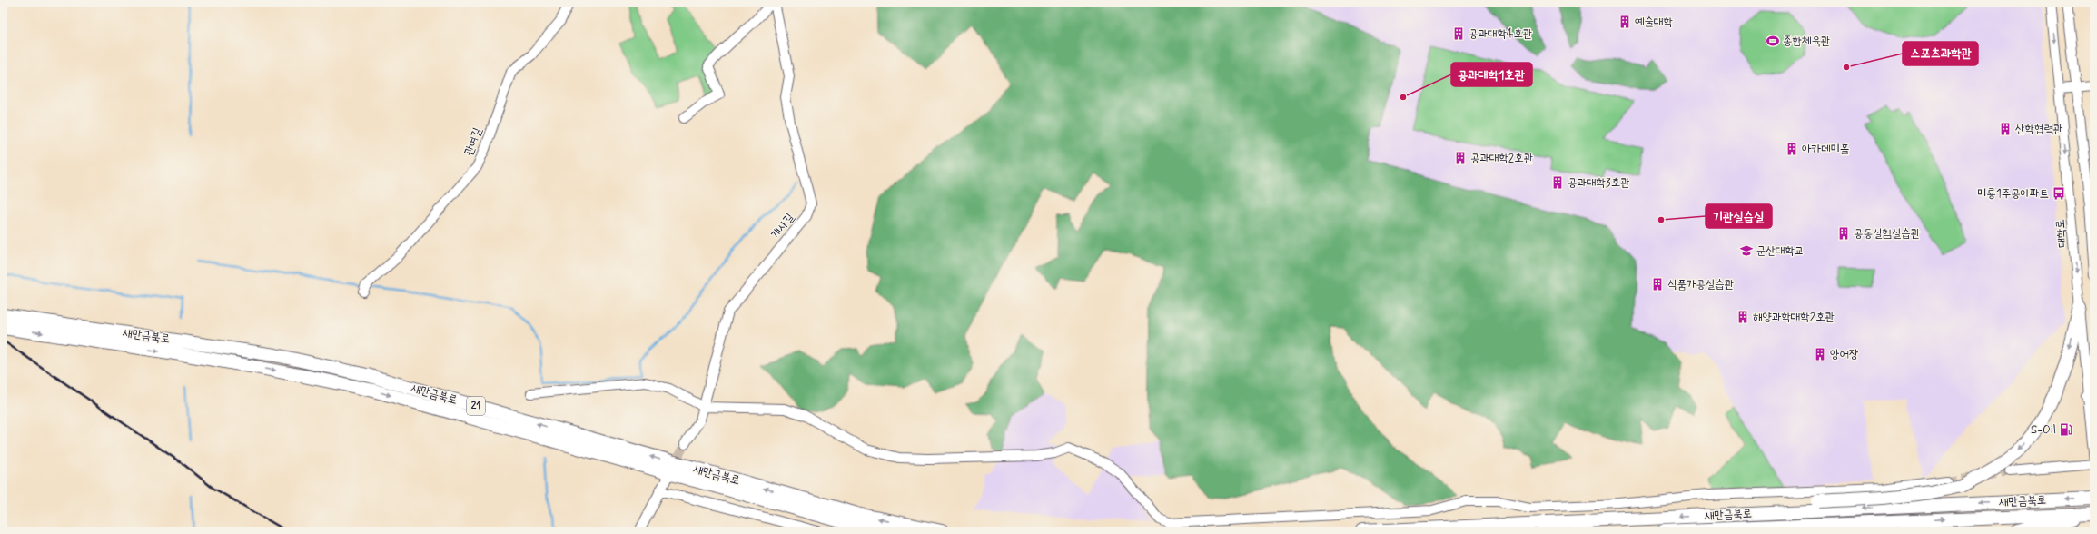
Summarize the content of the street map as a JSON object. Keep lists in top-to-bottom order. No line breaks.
{"streets":{"highway":["새만금북로","21"],"street":["관여길","개사길","대학로"]},"places":{"building":["예술대학","공과대학4호관","산학협력관","아카데미홀","공과대학2호관","공과대학3호관","공동실험실습관","식품가공실습관","해양과학대학2호관","양어장"],"sports":["종합체육관"],"other":["스포츠과학관","공과대학1호관","기관실습실"],"bus stop":["미룡1주공아파트"],"school or university":["군산대학교"],"fuel station":["S-Oil"]}}
